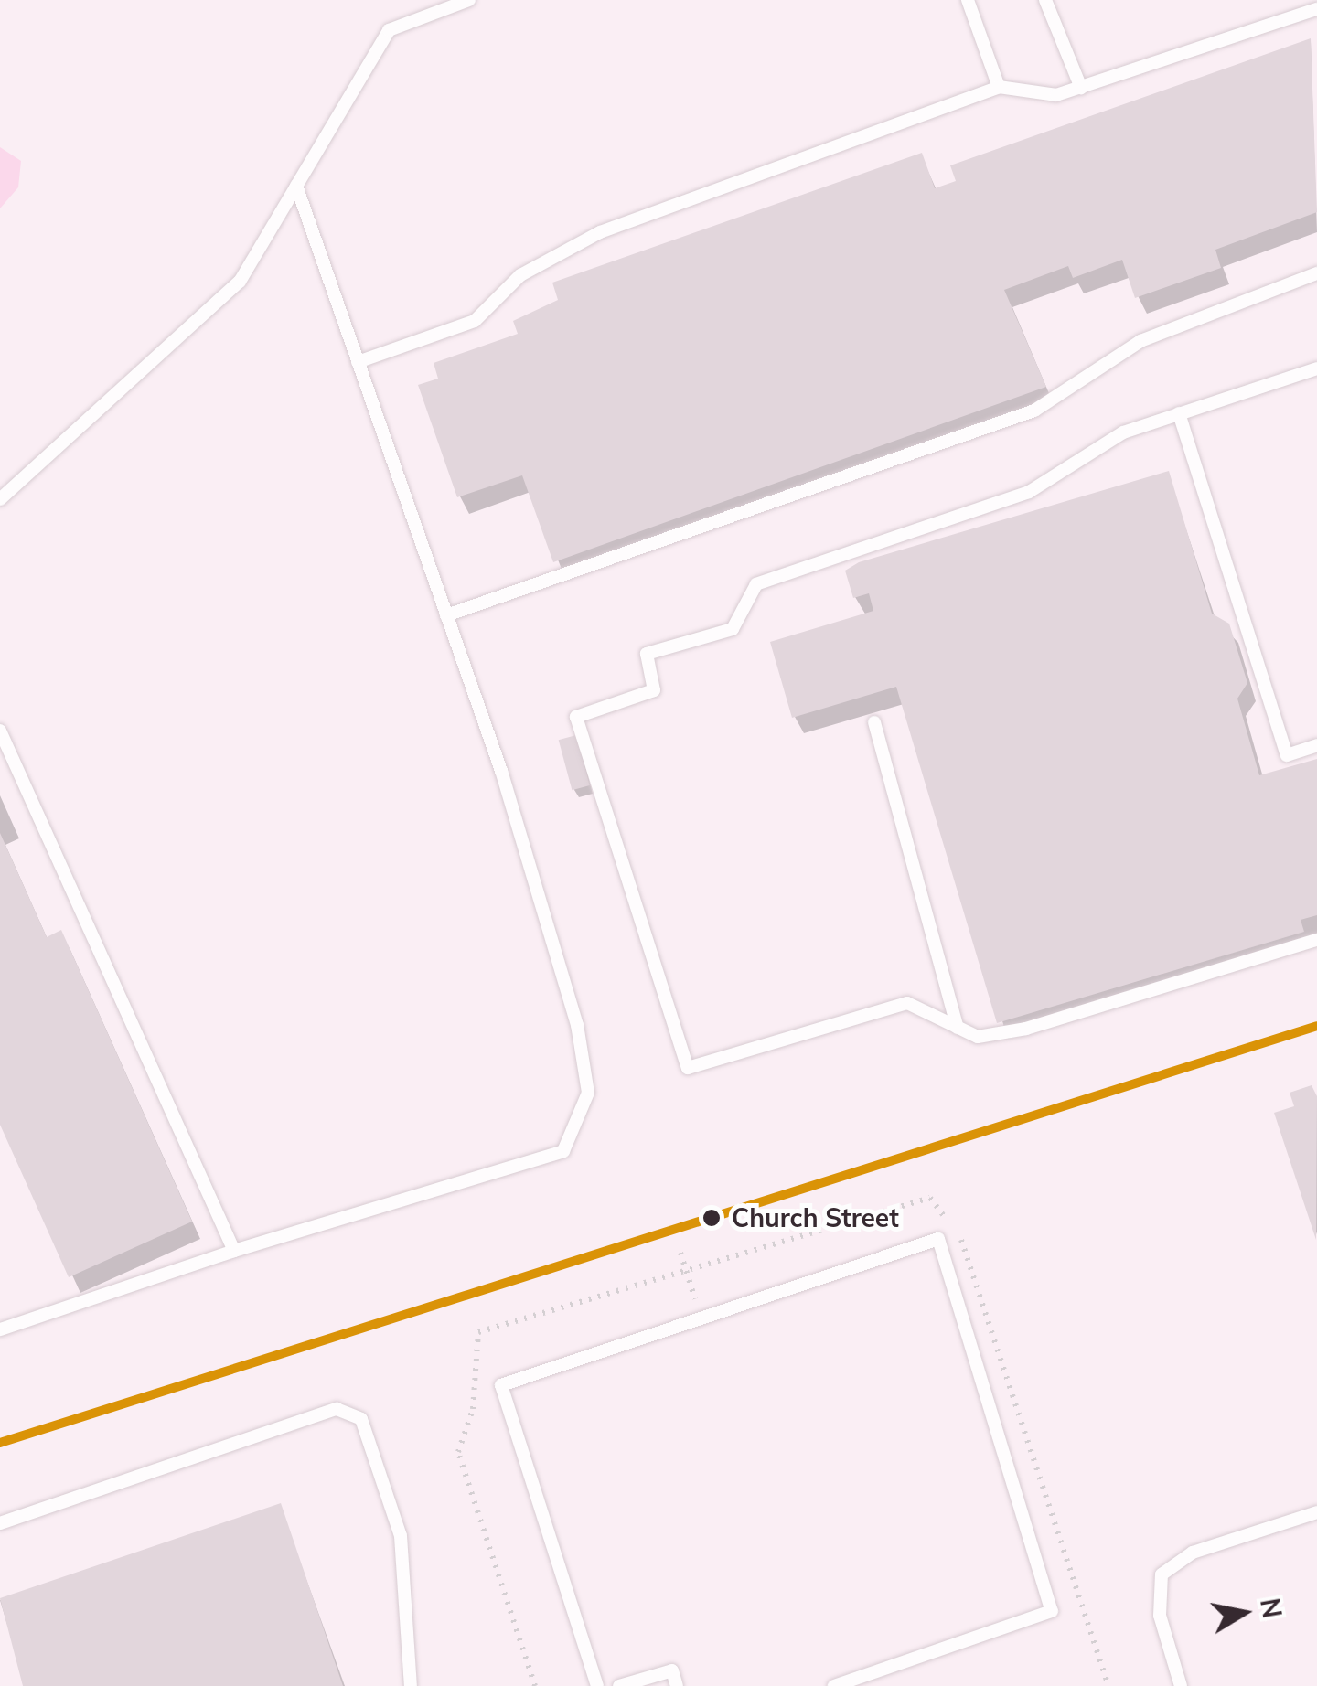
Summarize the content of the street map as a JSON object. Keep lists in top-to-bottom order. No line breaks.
{"places":["Church Street"],"north":"right"}
